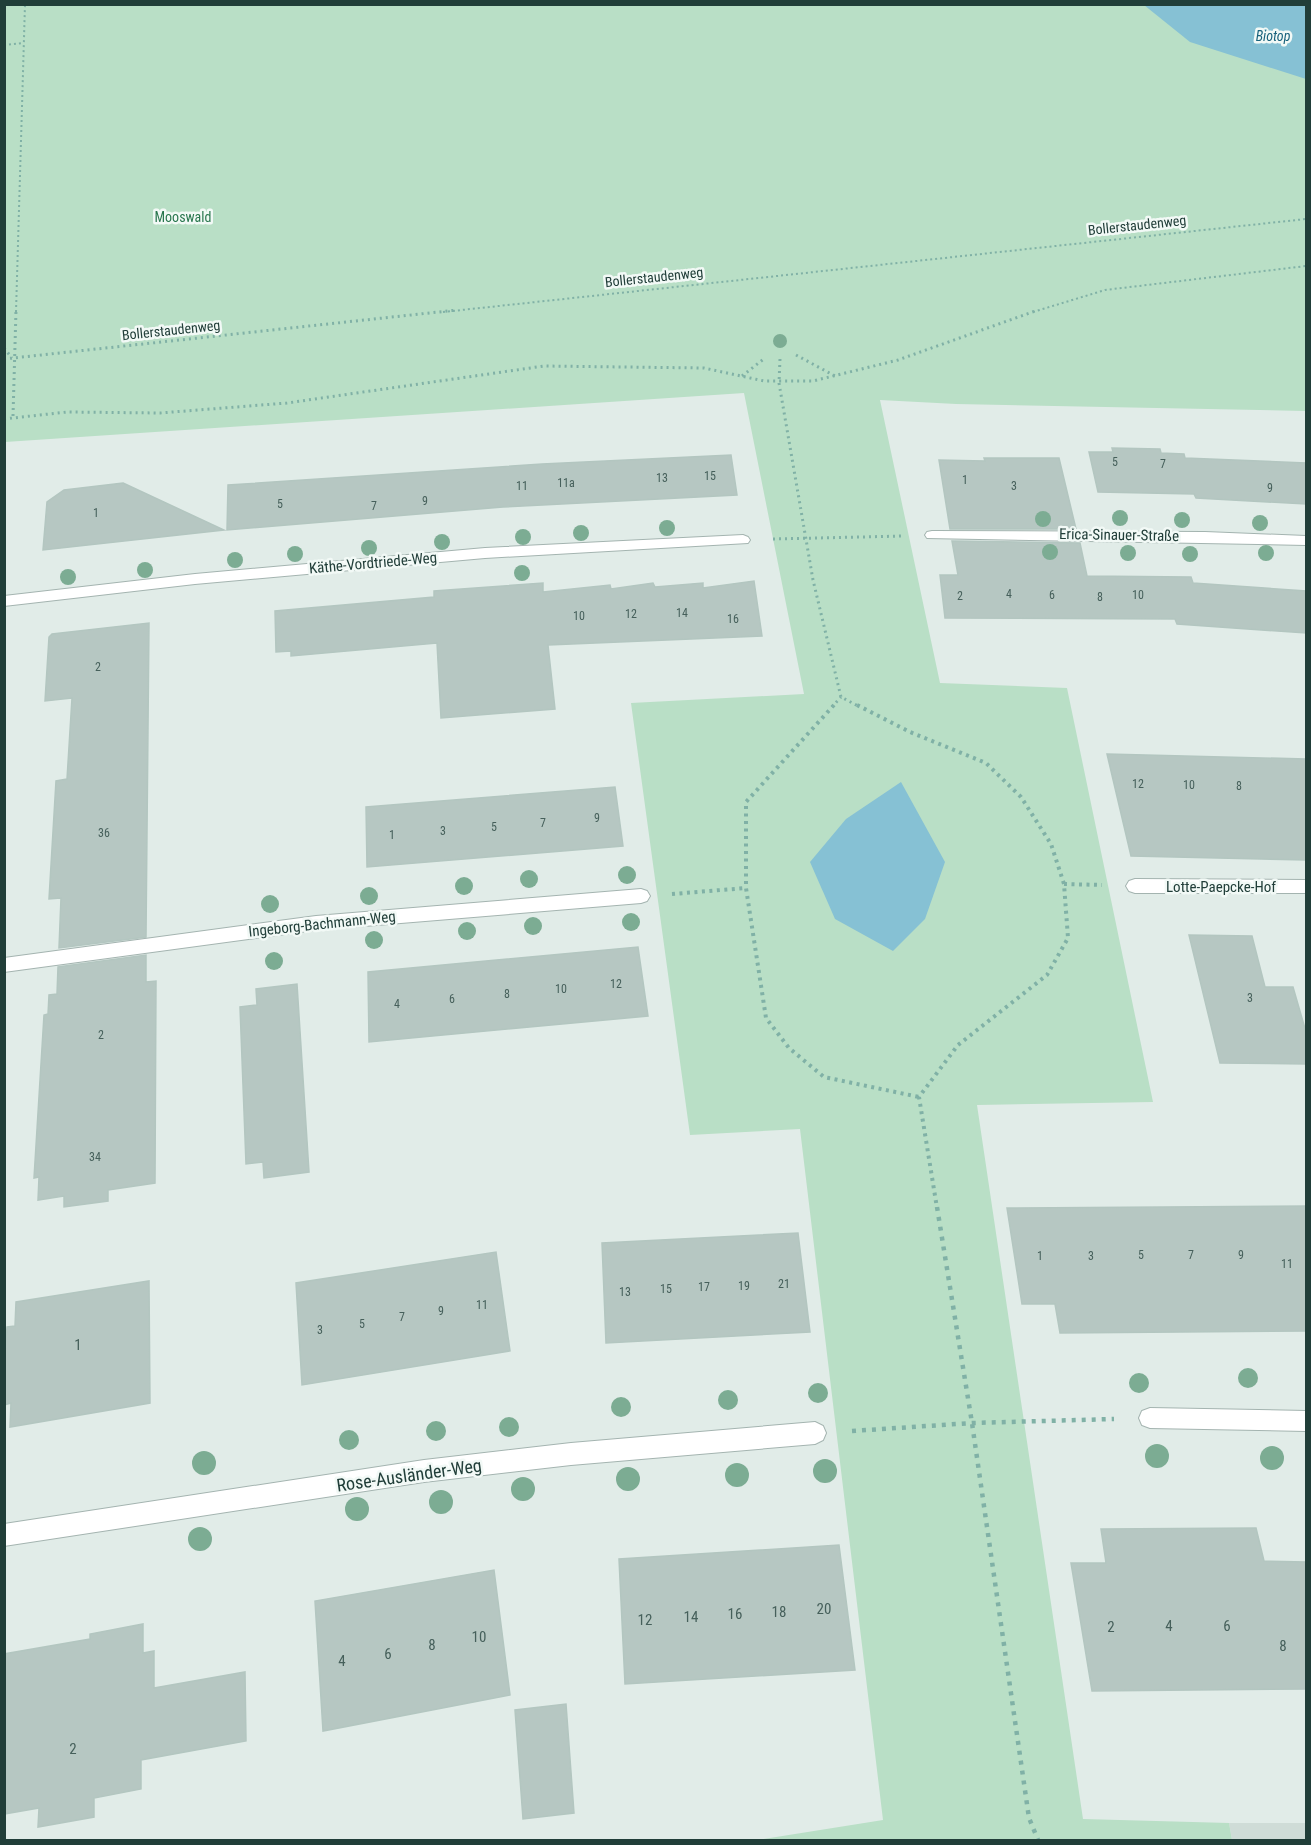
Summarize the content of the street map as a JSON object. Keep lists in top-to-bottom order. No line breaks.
{"streets":{"street":["Erica-Sinauer-Straße","Käthe-Vordtriede-Weg","Lotte-Paepcke-Hof","Ingeborg-Bachmann-Weg","Rose-Ausländer-Weg"],"path":["Bollerstaudenweg"]},"water":["Biotop"],"parks":["Mooswald"],"house_numbers":["5","7","15","13","1","11a","11","3","9","9","5","7","1","4","6","10","2","8","14","12","10","16","2","12","10","8","9","7","5","3","36","1","12","10","8","3","6","4","2","34","5","7","9","1","3","11","21","19","17","15","13","11","9","7","5","3","1","20","18","16","14","12","4","6","2","10","8","8","6","4","2"]}
